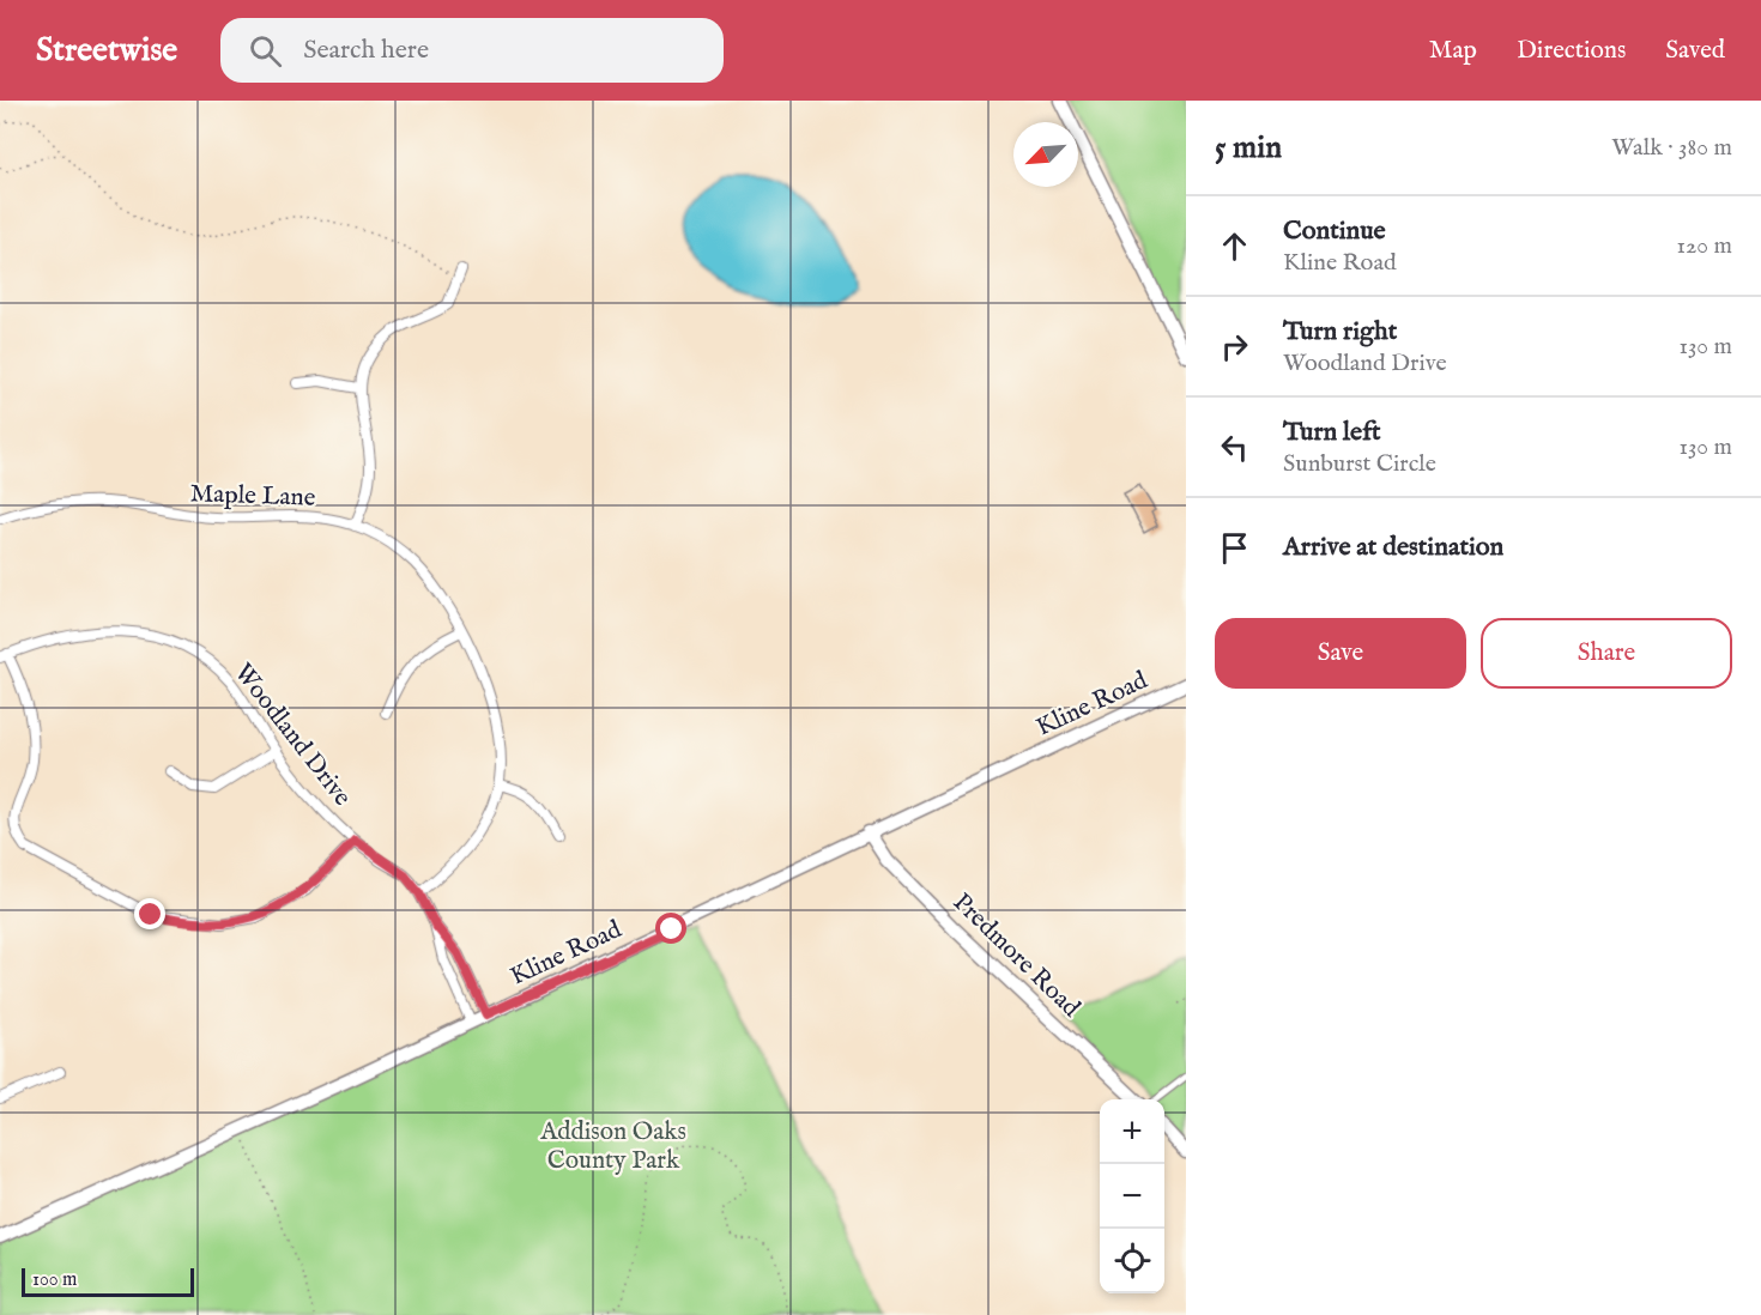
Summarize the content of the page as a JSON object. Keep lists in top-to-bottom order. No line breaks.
{"streets":{"street":["Maple Lane","Kline Road","Woodland Drive","Predmore Road"]},"crossings":[["Maple Lane","Woodland Drive"],["Kline Road","Woodland Drive"],["Kline Road","Predmore Road"]],"parks":["Addison Oaks County Park"],"scale_bar":"100 m","north":"bottom left","page":{"header":"Streetwise","search":"Search here","nav":["Map","Directions","Saved"],"heading":["5 min","Walk · 380 m"],"list":[["Continue","Kline Road","120 m"],["Turn right","Woodland Drive","130 m"],["Turn left","Sunburst Circle","130 m"],"Arrive at destination"],"buttons":["Save","Share"],"map_buttons":["+","−"],"scale":"100 m"}}
